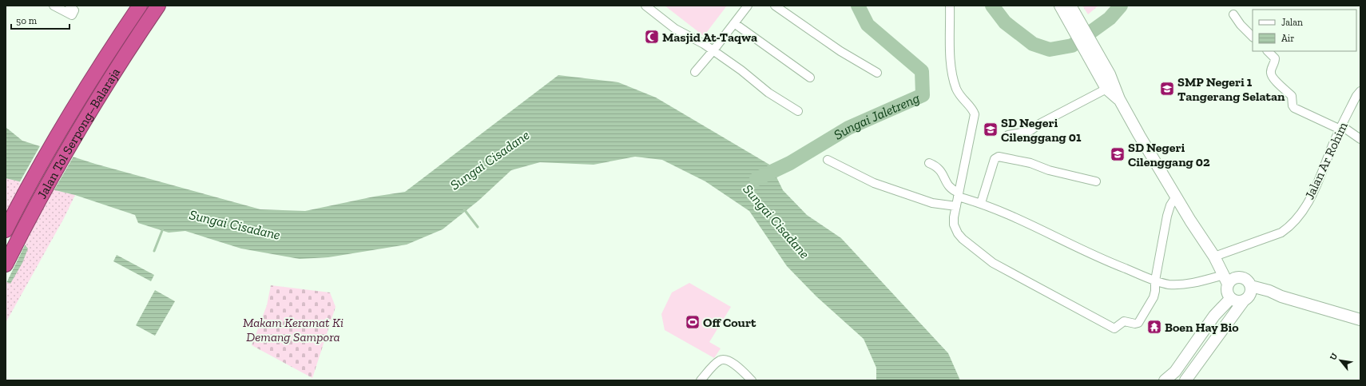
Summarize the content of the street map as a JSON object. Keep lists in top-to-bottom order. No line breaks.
{"streets":{"highway":["Jalan Tol Serpong–Balaraja"],"street":["Jalan Ar Rohim"]},"water":["Sungai Jaletreng","Sungai Cisadane"],"parks":["Makam Keramat Ki Demang Sampora"],"places":{"mosque":["Masjid At-Taqwa"],"school or university":["SMP Negeri 1 Tangerang Selatan","SD Negeri Cilenggang 01","SD Negeri Cilenggang 02"],"sports":["Off Court"],"temple":["Boen Hay Bio"]},"legend":["Jalan","Air"],"scale_bar":"50 m","north":"top left"}
